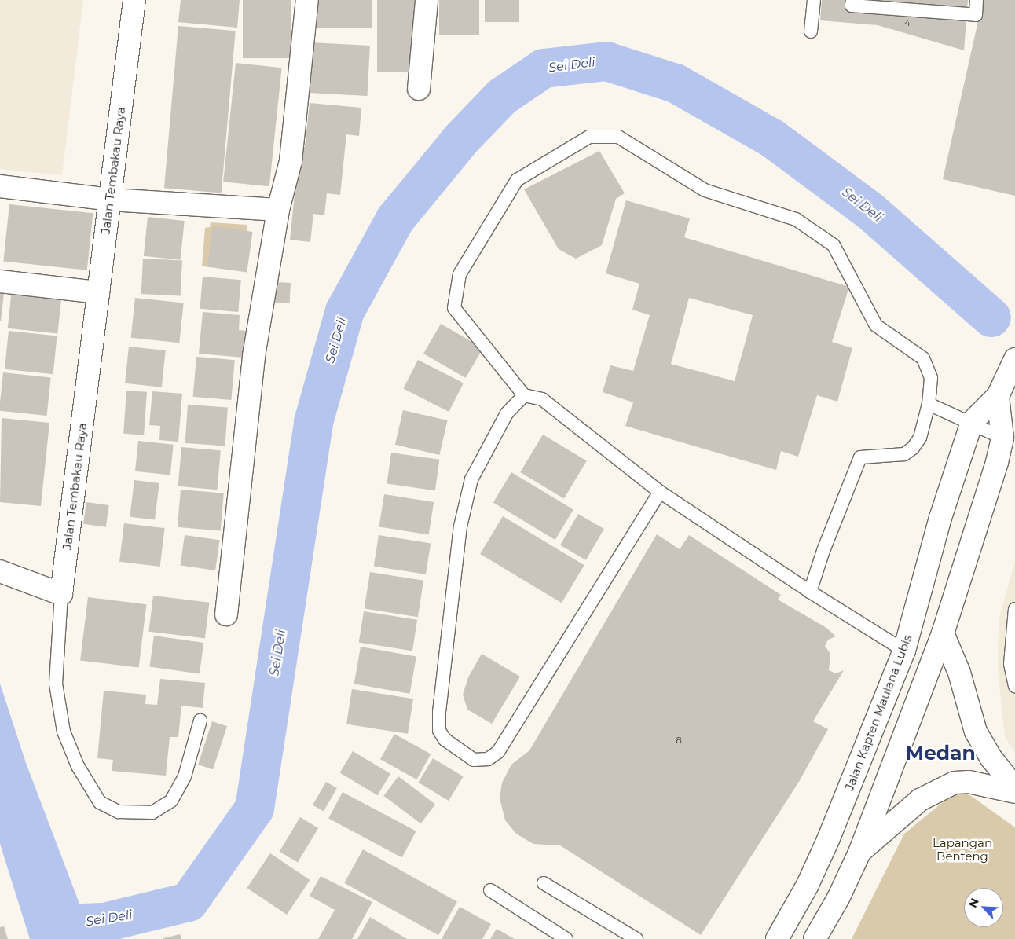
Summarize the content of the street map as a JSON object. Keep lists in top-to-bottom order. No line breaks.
{"streets":{"street":["Jalan Tembakau Raya","Jalan Kapten Maulana Lubis"]},"districts":["Medan"],"water":["Sei Deli"],"parks":["Lapangan Benteng"],"house_numbers":["4","8"],"north":"top left"}
